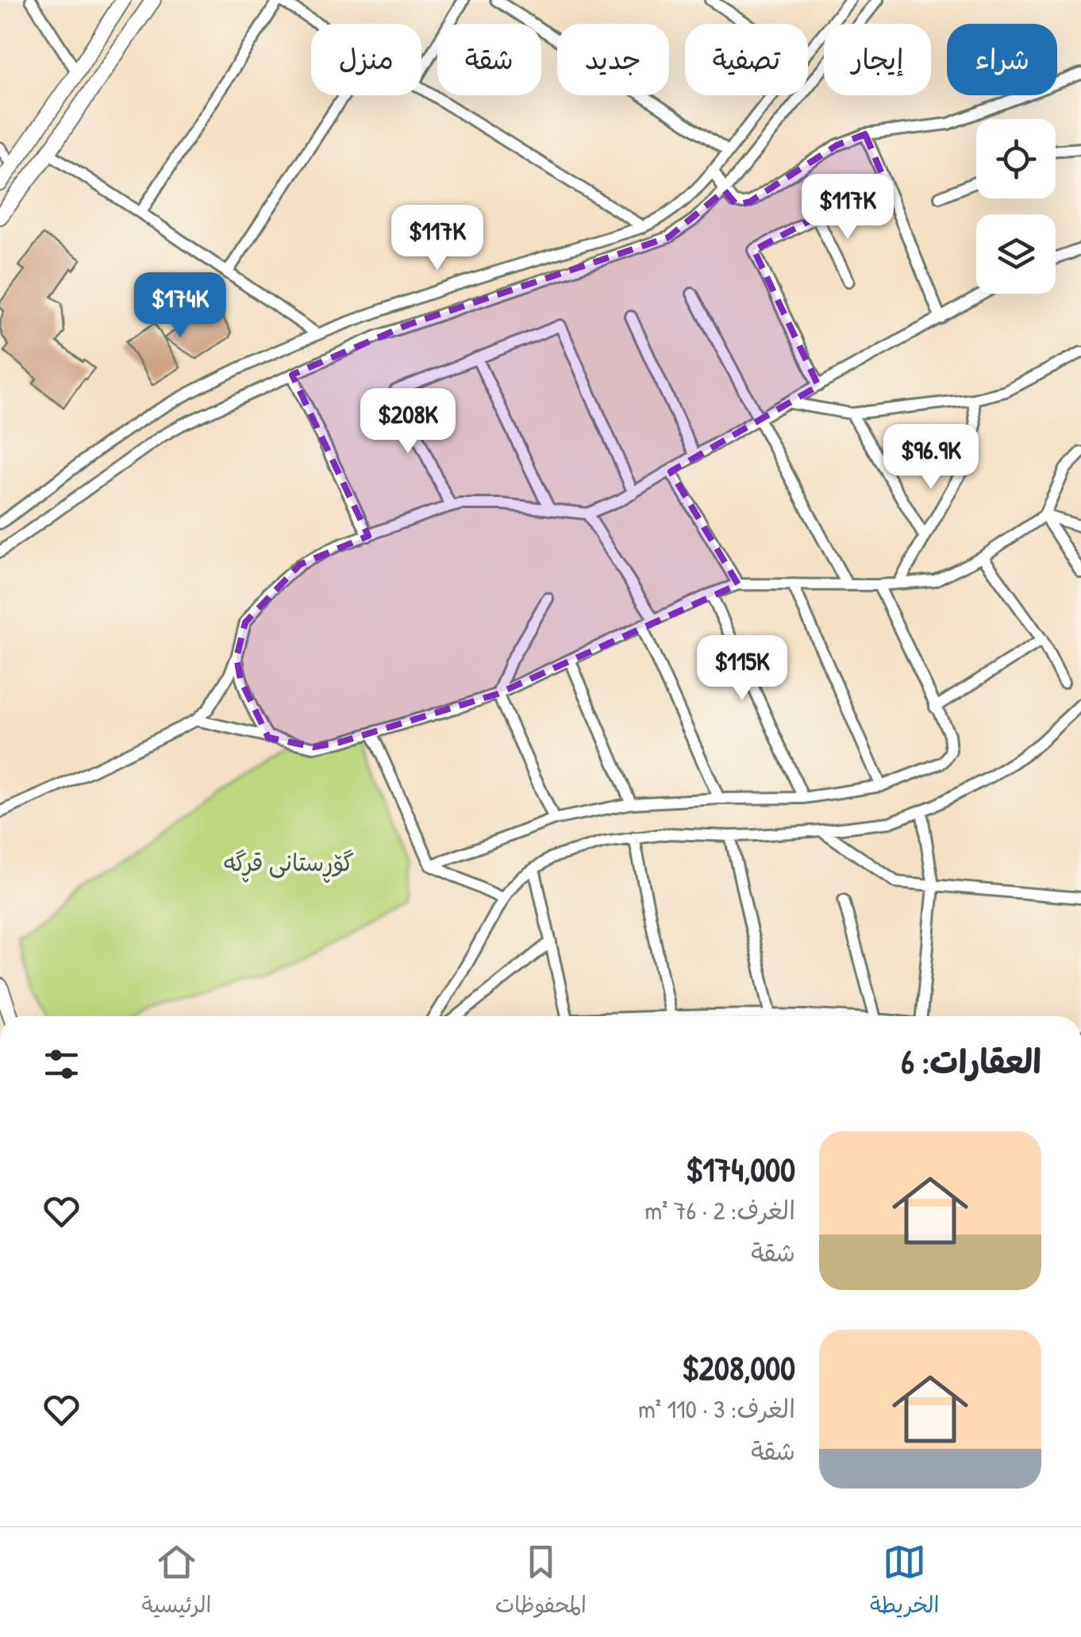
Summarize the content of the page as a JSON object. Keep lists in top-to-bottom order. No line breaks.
{"parks":["گۆڕستانی قڕگە"],"page":{"chip":["شراء","إيجار","تصفية","جديد","شقة","منزل"],"price":["$117K","$117K","$174K","$208K","$96.9K","$115K"],"heading":"العقارات: 6","list":[{"name":"$174,000","note":"الغرف: 2 · 76 m² · شقة"},{"name":"$208,000","note":"الغرف: 3 · 110 m² · شقة"}],"tabs":["الخريطة","المحفوظات","الرئيسية"]}}
